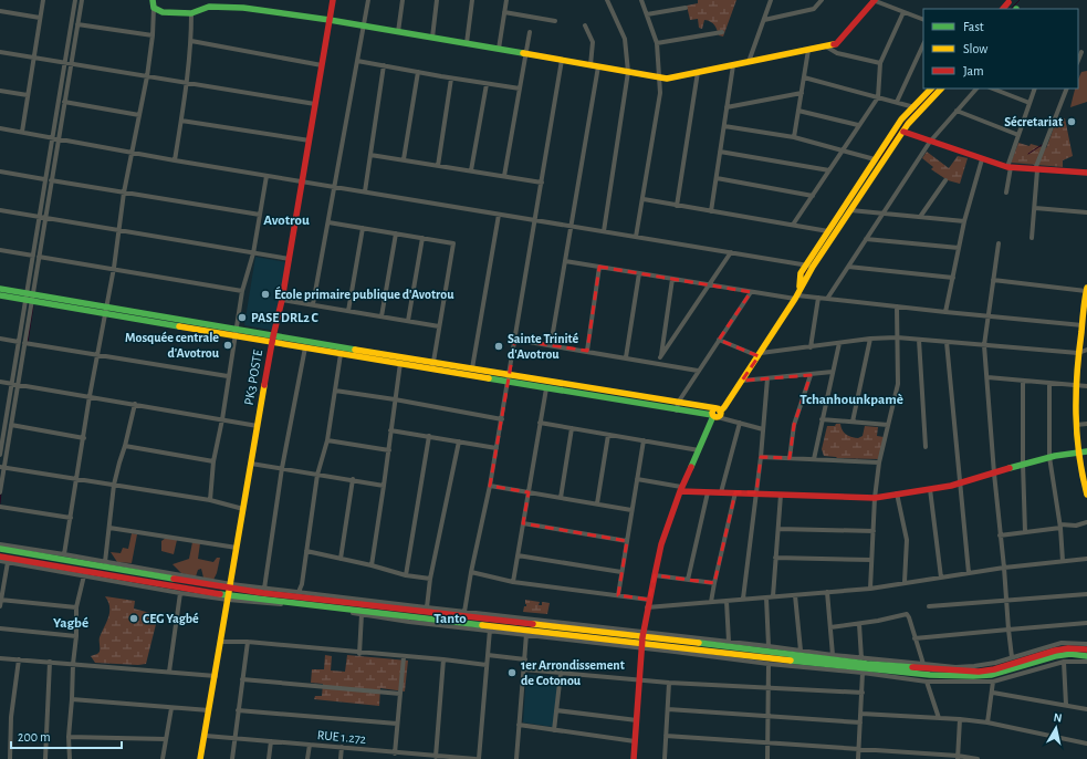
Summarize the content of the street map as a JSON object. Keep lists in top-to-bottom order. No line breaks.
{"streets":{"street":["PK3 POSTE","RUE 1.272"]},"crossings":[["PK3 POSTE","RUE 1.272"]],"districts":["Avotrou","Tchanhounkpamè","Tanto","Yagbé"],"places":["Sécretariat","École primaire publique d'Avotrou","PASE DRL2 C","Mosquée centrale d'Avotrou","Sainte Trinité d'Avotrou","CEG Yagbé","1er Arrondissement de Cotonou"],"legend":["Fast","Slow","Jam"],"scale_bar":"200 m","north":"top"}
